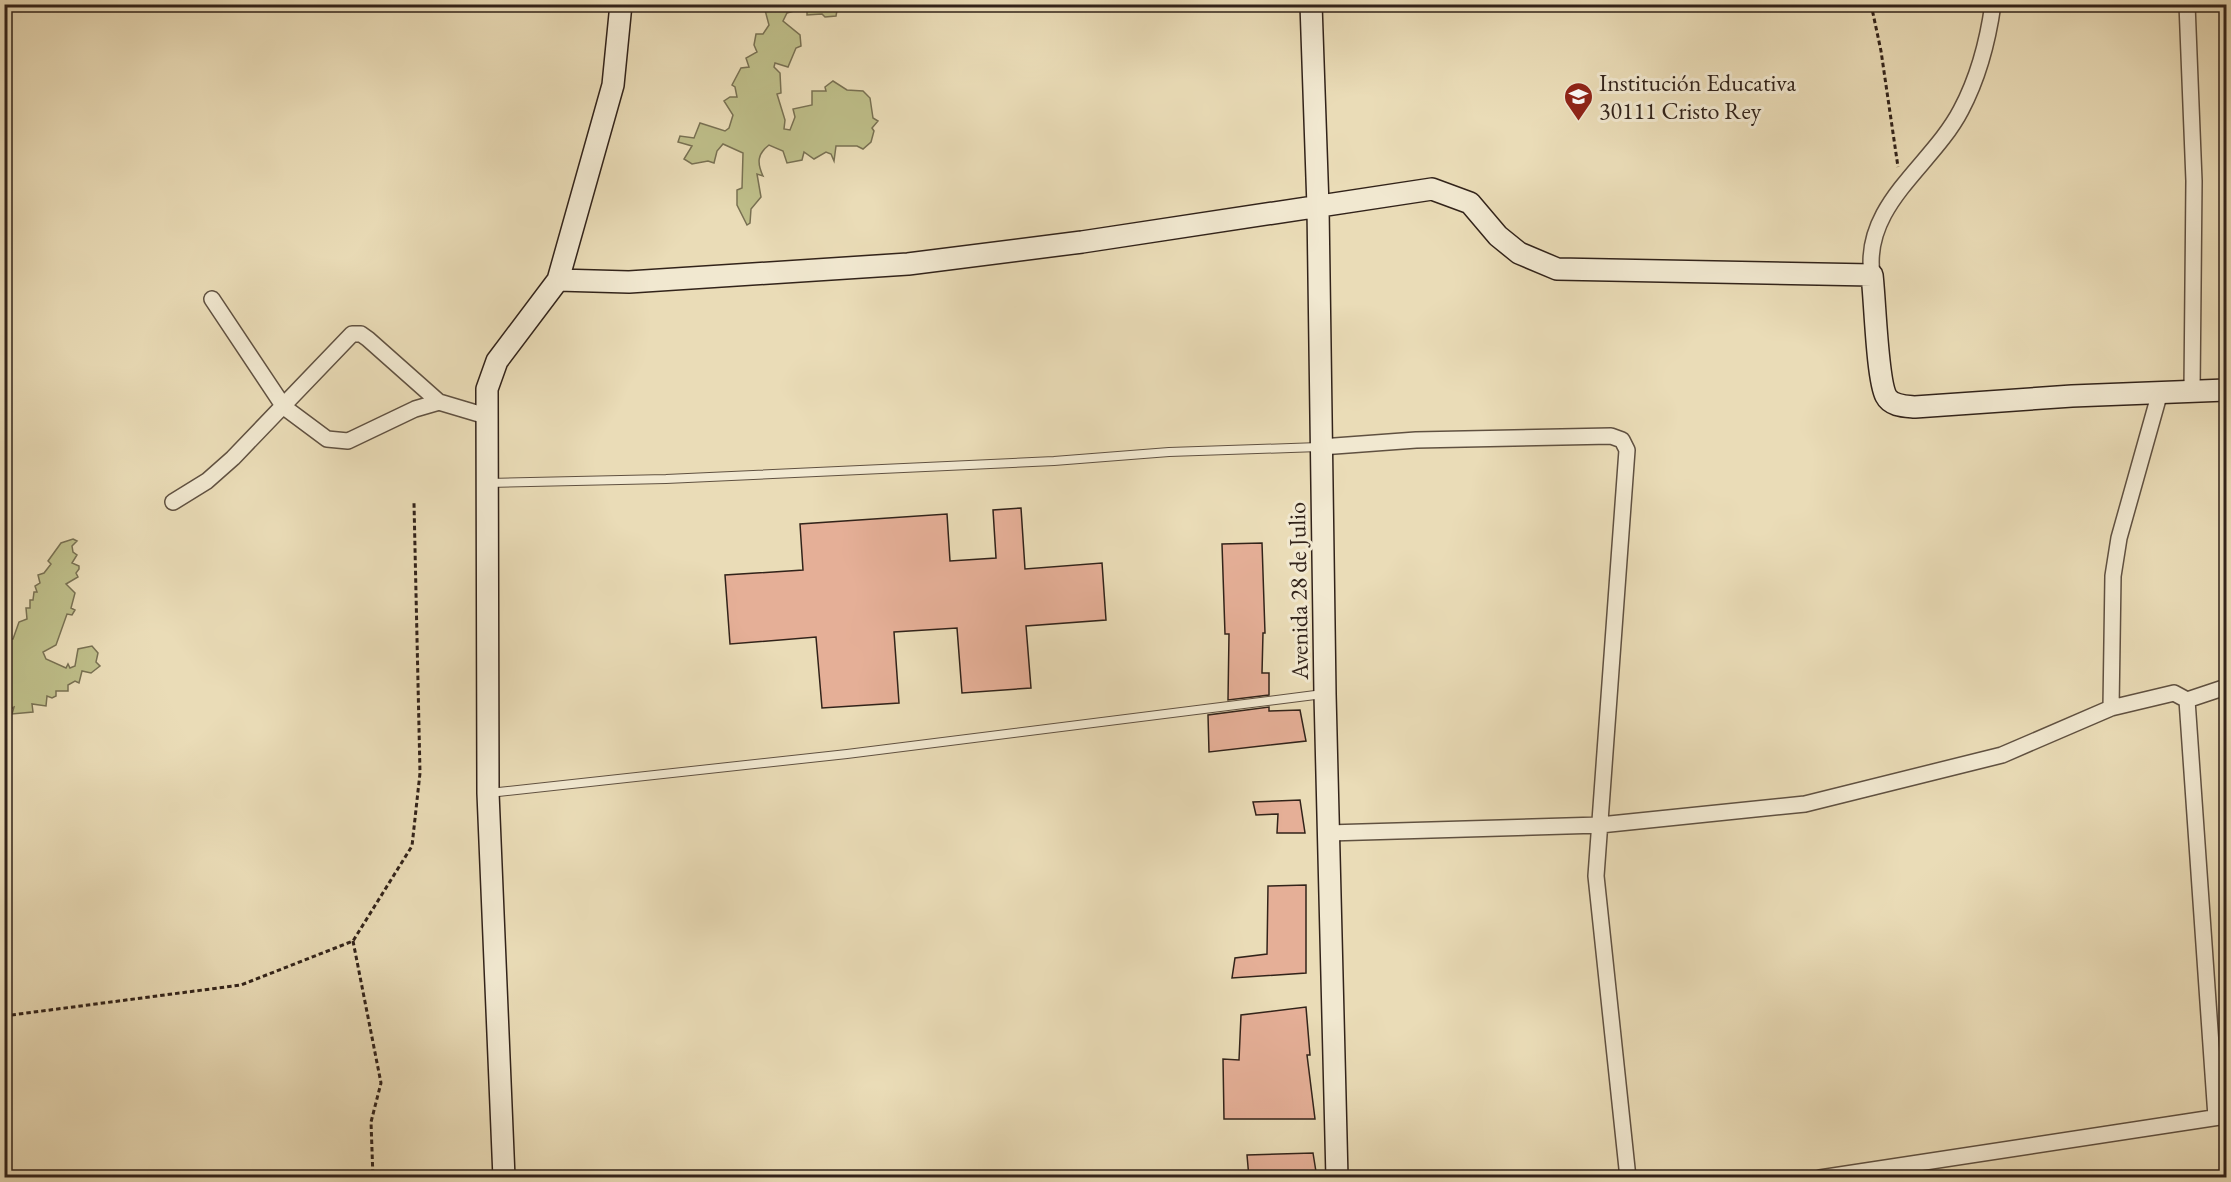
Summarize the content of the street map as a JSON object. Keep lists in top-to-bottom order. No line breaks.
{"streets":{"street":["Avenida 28 de Julio"]},"places":{"school or university":["Institución Educativa 30111 Cristo Rey"]}}
